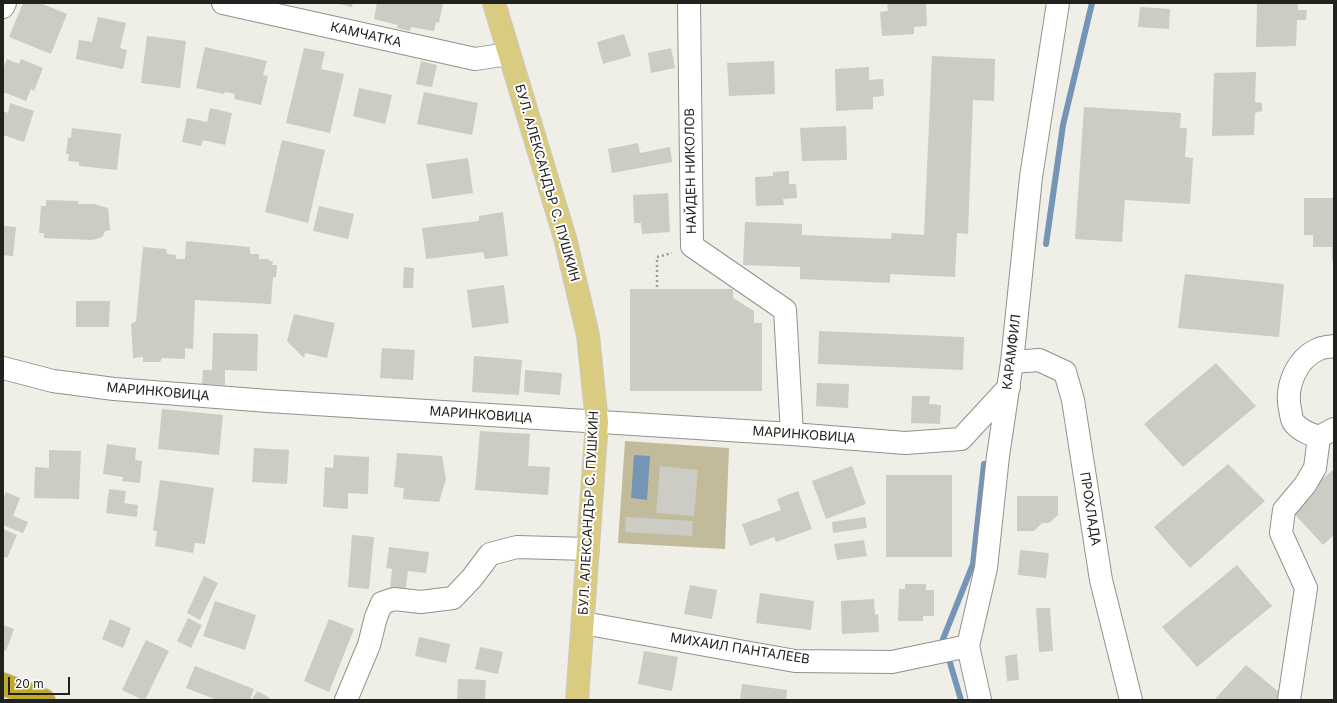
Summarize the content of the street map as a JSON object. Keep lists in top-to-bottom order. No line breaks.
{"streets":{"main road":["БУЛ. АЛЕКСАНДЪР С. ПУШКИН"],"street":["КАМЧАТКА","НАЙДЕН НИКОЛОВ","КАРАМФИЛ","МАРИНКОВИЦА","ПРОХЛАДА","МИХАИЛ ПАНТАЛЕЕВ"]},"crossings":[["КАМЧАТКА","БУЛ. АЛЕКСАНДЪР С. ПУШКИН"],["НАЙДЕН НИКОЛОВ","МАРИНКОВИЦА"],["БУЛ. АЛЕКСАНДЪР С. ПУШКИН","МАРИНКОВИЦА"],["БУЛ. АЛЕКСАНДЪР С. ПУШКИН","МИХАИЛ ПАНТАЛЕЕВ"],["КАРАМФИЛ","МАРИНКОВИЦА"],["КАРАМФИЛ","ПРОХЛАДА"],["КАРАМФИЛ","МИХАИЛ ПАНТАЛЕЕВ"]],"scale_bar":"20 m"}
